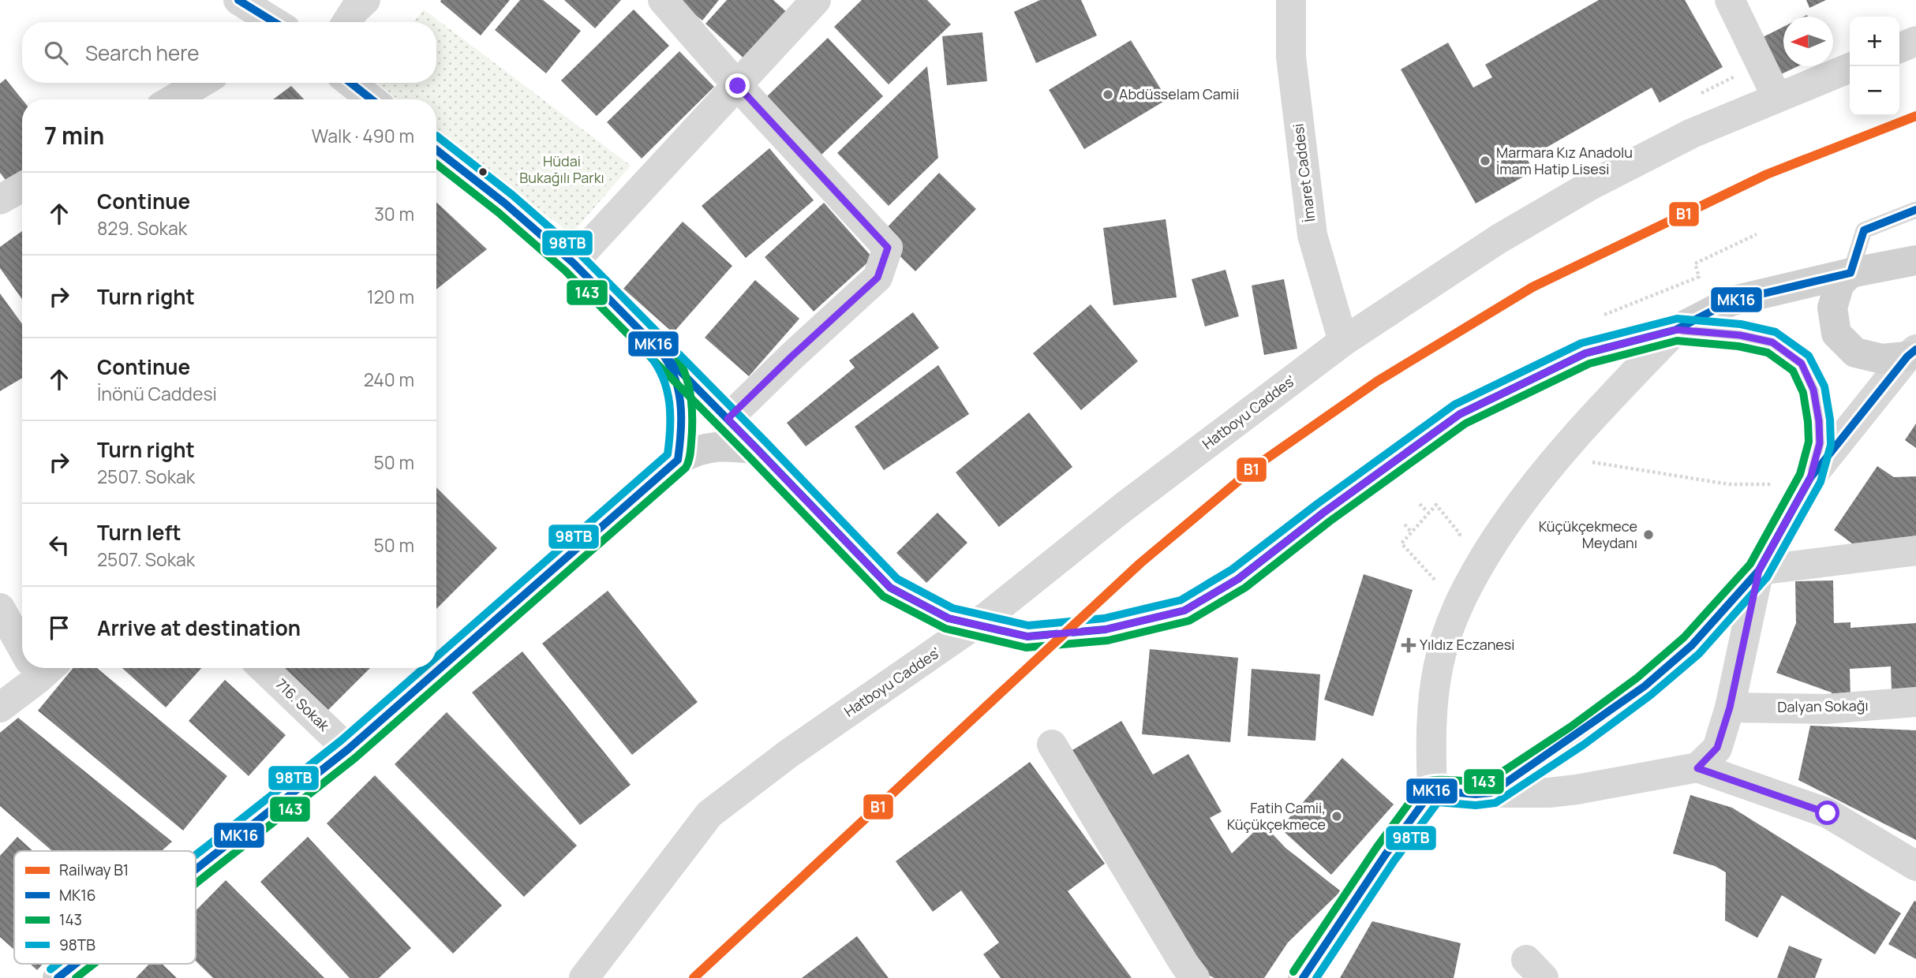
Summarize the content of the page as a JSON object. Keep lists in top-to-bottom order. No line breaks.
{"streets":{"street":["İmaret Caddesi","Hatboyu Caddes'","716. Sokak","Dalyan Sokağı"]},"crossings":[["İmaret Caddesi","Hatboyu Caddes'"]],"parks":["Hüdai Bukağılı Parkı"],"places":{"other":["Abdüsselam Camii","Marmara Kız Anadolu İmam Hatip Lisesi","Küçükçekmece Meydanı","Fatih Camii, Küçükçekmece"],"health":["Yıldız Eczanesi"]},"lines":["transit line MK16","rail line B1","transit line 98TB","transit line 143"],"legend":["Railway B1","MK16","143","98TB"],"north":"left","page":{"map_buttons":["+","−"],"search":"Search here","heading":["7 min","Walk · 490 m"],"list":[["Continue","829. Sokak","30 m"],["Turn right","120 m"],["Continue","İnönü Caddesi","240 m"],["Turn right","2507. Sokak","50 m"],["Turn left","2507. Sokak","50 m"],"Arrive at destination"]}}
